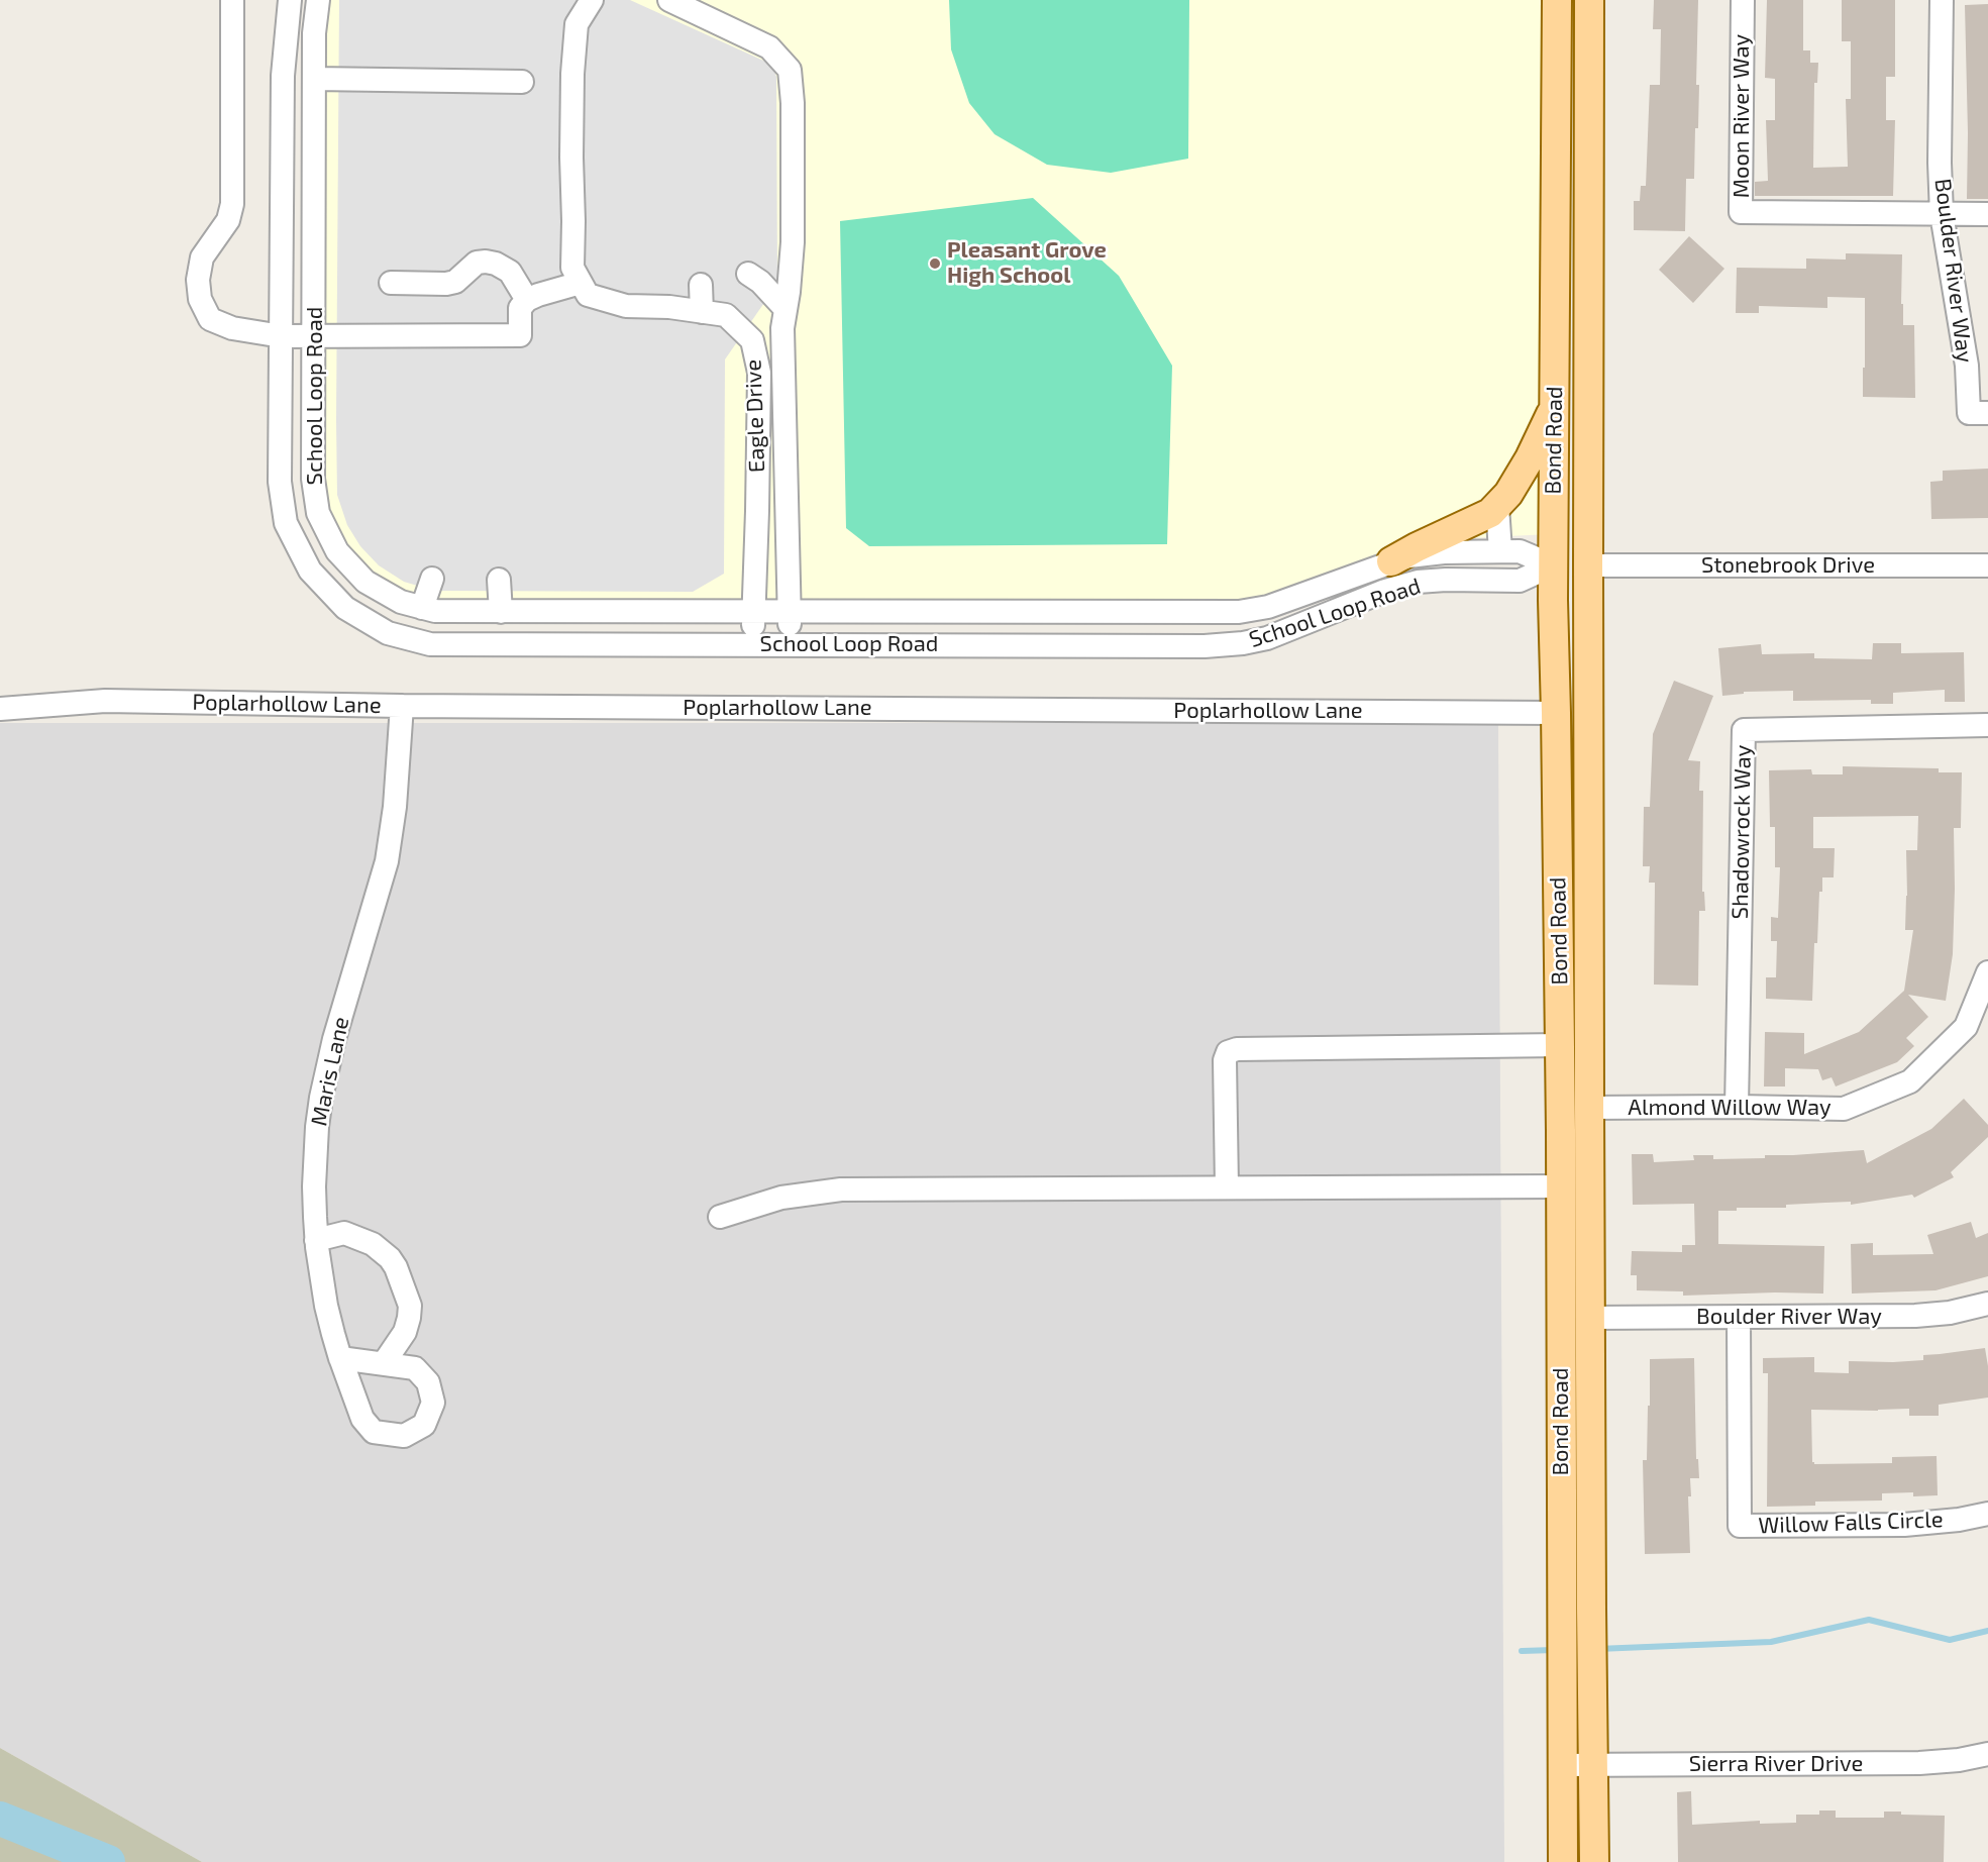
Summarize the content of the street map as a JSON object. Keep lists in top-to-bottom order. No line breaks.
{"streets":{"main road":["Bond Road"],"street":["Moon River Way","Boulder River Way","School Loop Road","Eagle Drive","Stonebrook Drive","Poplarhollow Lane","Shadowrock Way","Maris Lane","Almond Willow Way","Willow Falls Circle","Sierra River Drive"]},"crossings":[["Moon River Way","Boulder River Way"],["Boulder River Way","Bond Road"],["Boulder River Way","Willow Falls Circle"],["School Loop Road","Eagle Drive"],["School Loop Road","Bond Road"],["Bond Road","Stonebrook Drive"],["Bond Road","Poplarhollow Lane"],["Bond Road","Almond Willow Way"],["Bond Road","Sierra River Drive"],["Poplarhollow Lane","Maris Lane"],["Shadowrock Way","Almond Willow Way"]],"places":["Pleasant Grove High School"]}
